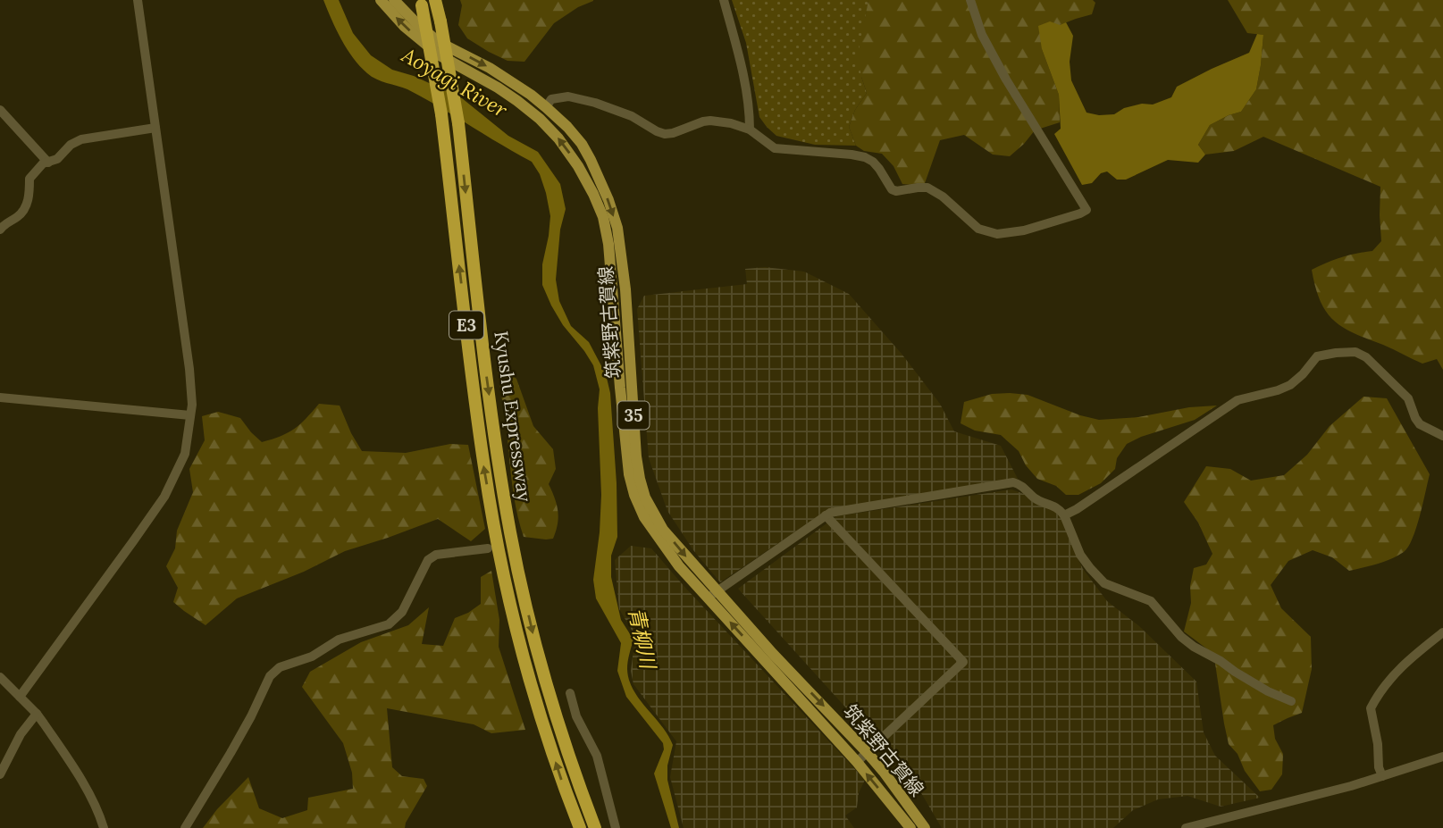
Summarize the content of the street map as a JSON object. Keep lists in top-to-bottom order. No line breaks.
{"streets":{"highway":["E3","Kyushu Expressway"],"main road":["筑紫野古賀線","35"]},"water":["Aoyagi River","青柳川"]}
